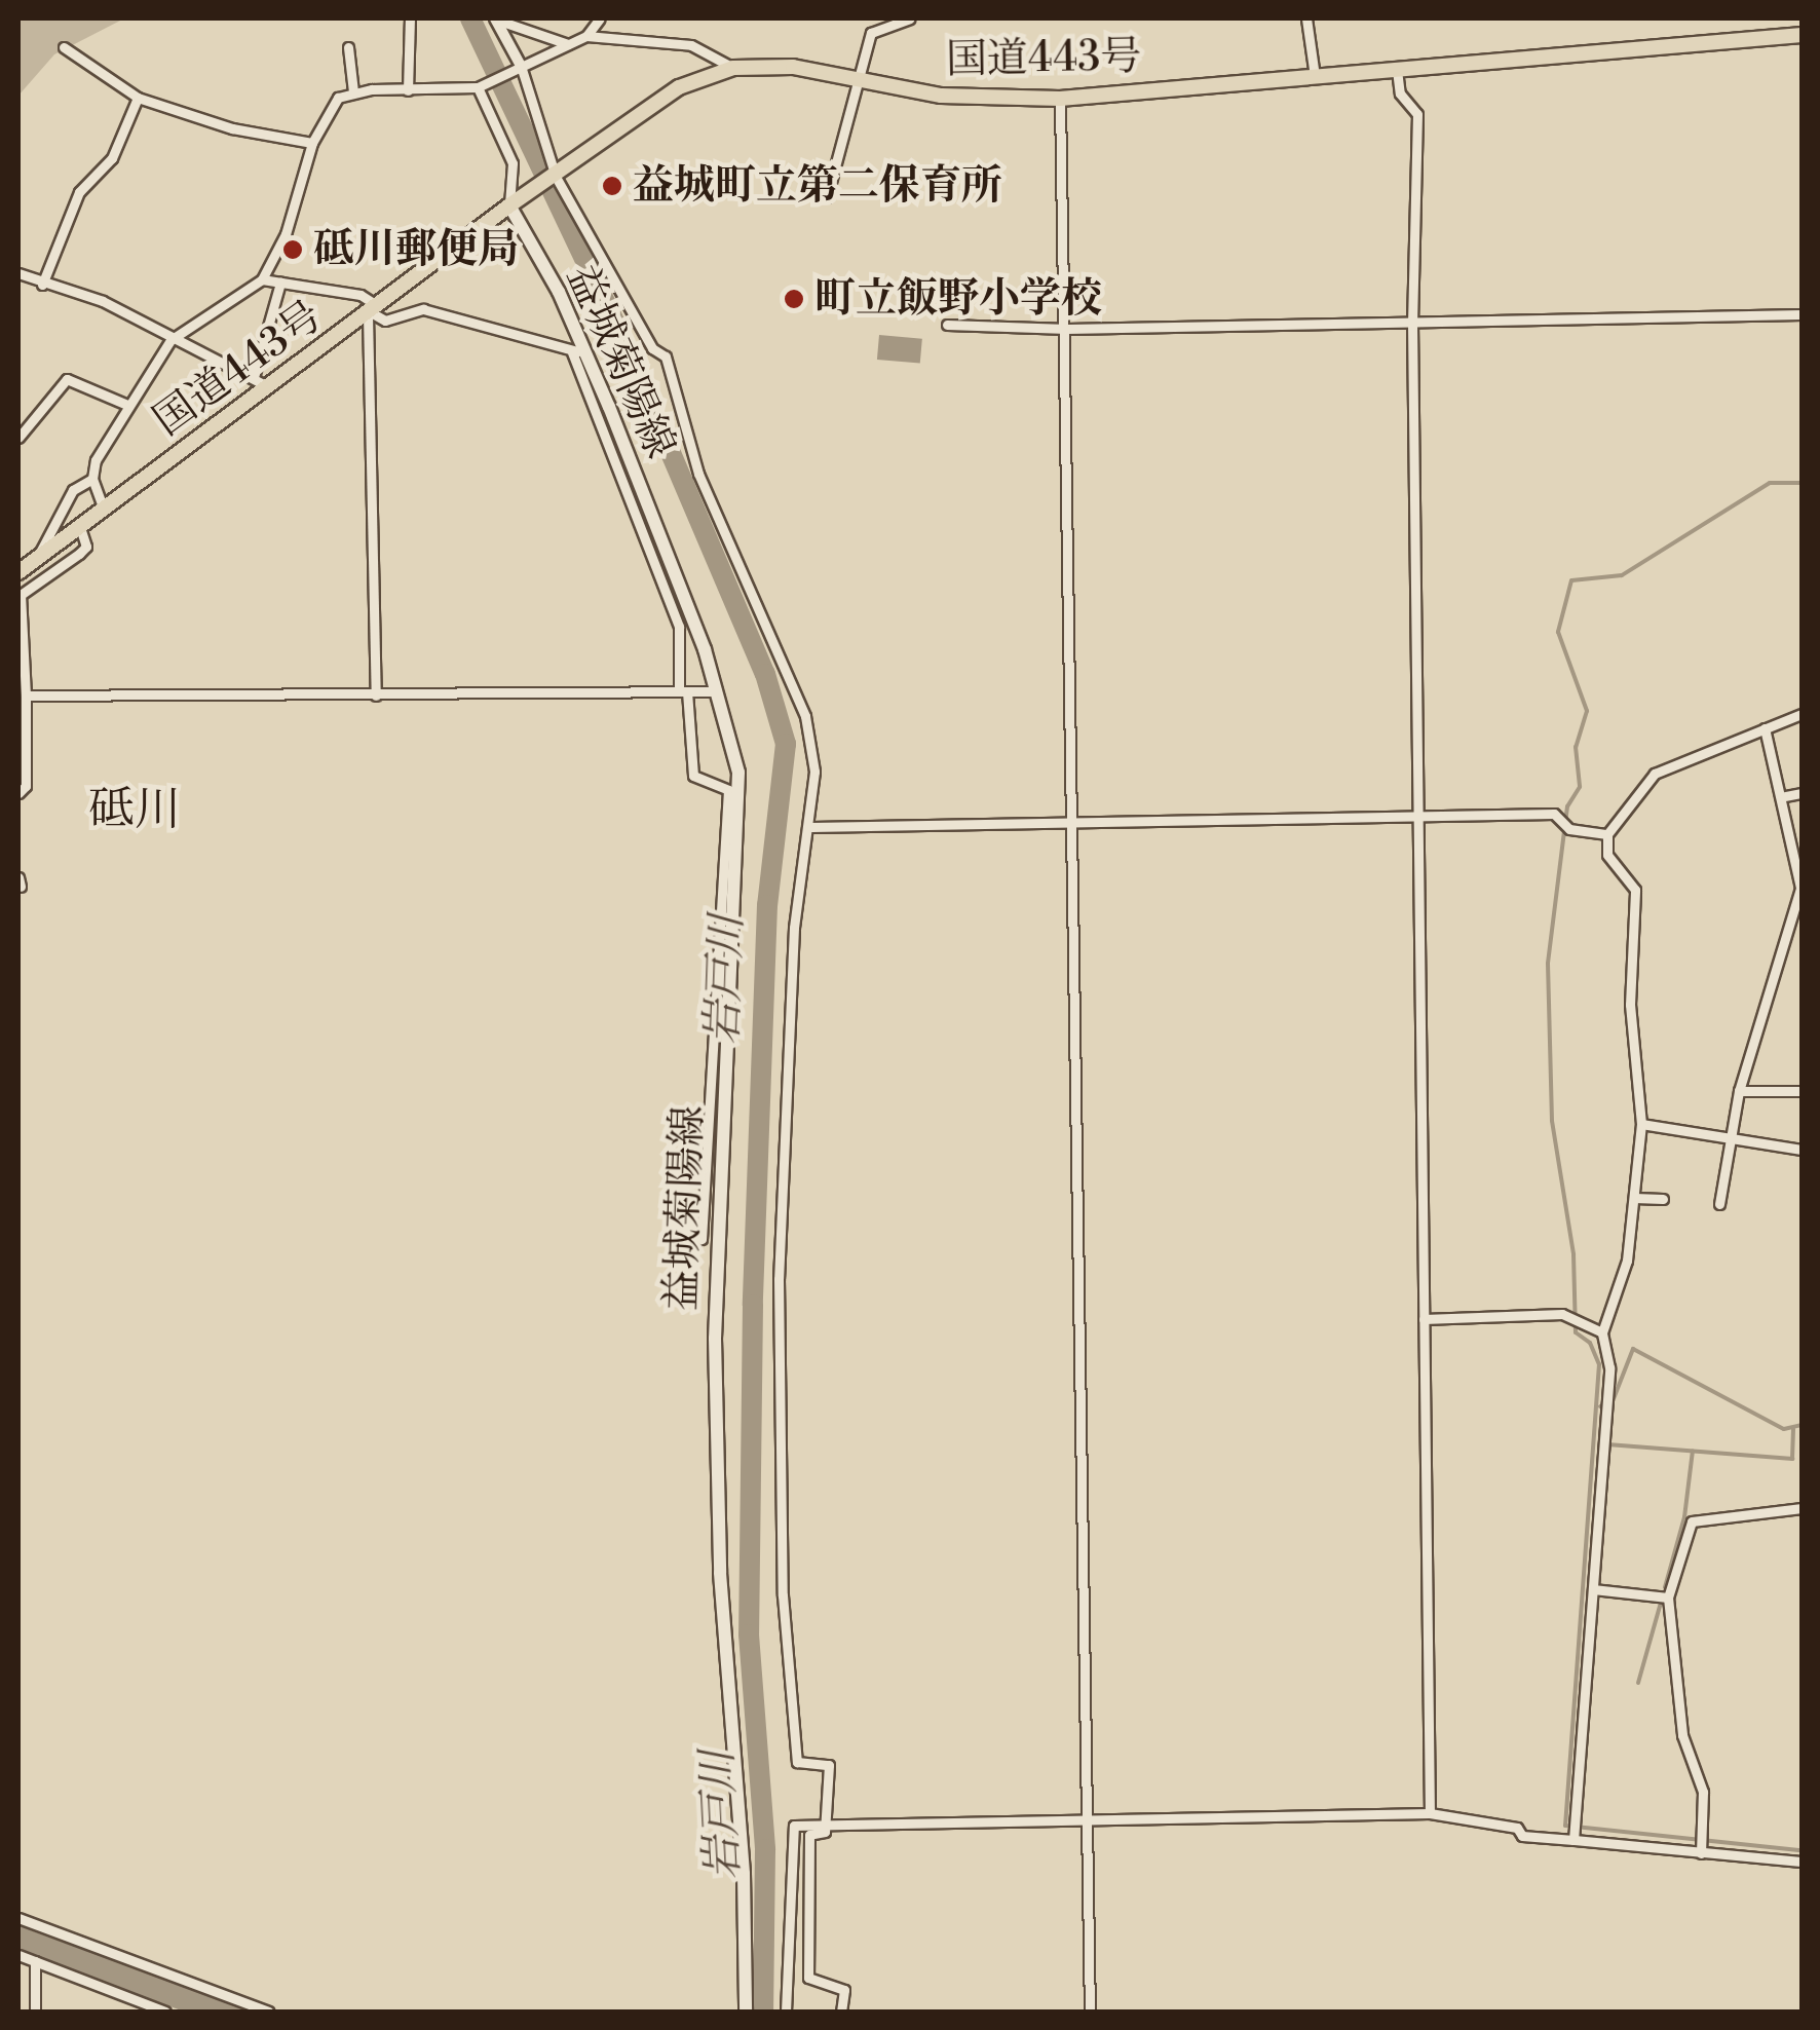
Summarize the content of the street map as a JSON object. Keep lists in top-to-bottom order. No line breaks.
{"streets":{"highway":["国道443号"],"main road":["益城菊陽線"]},"crossings":[["国道443号","益城菊陽線"]],"districts":["砥川"],"water":["岩戸川"],"places":["益城町立第二保育所","砥川郵便局","町立飯野小学校"]}
